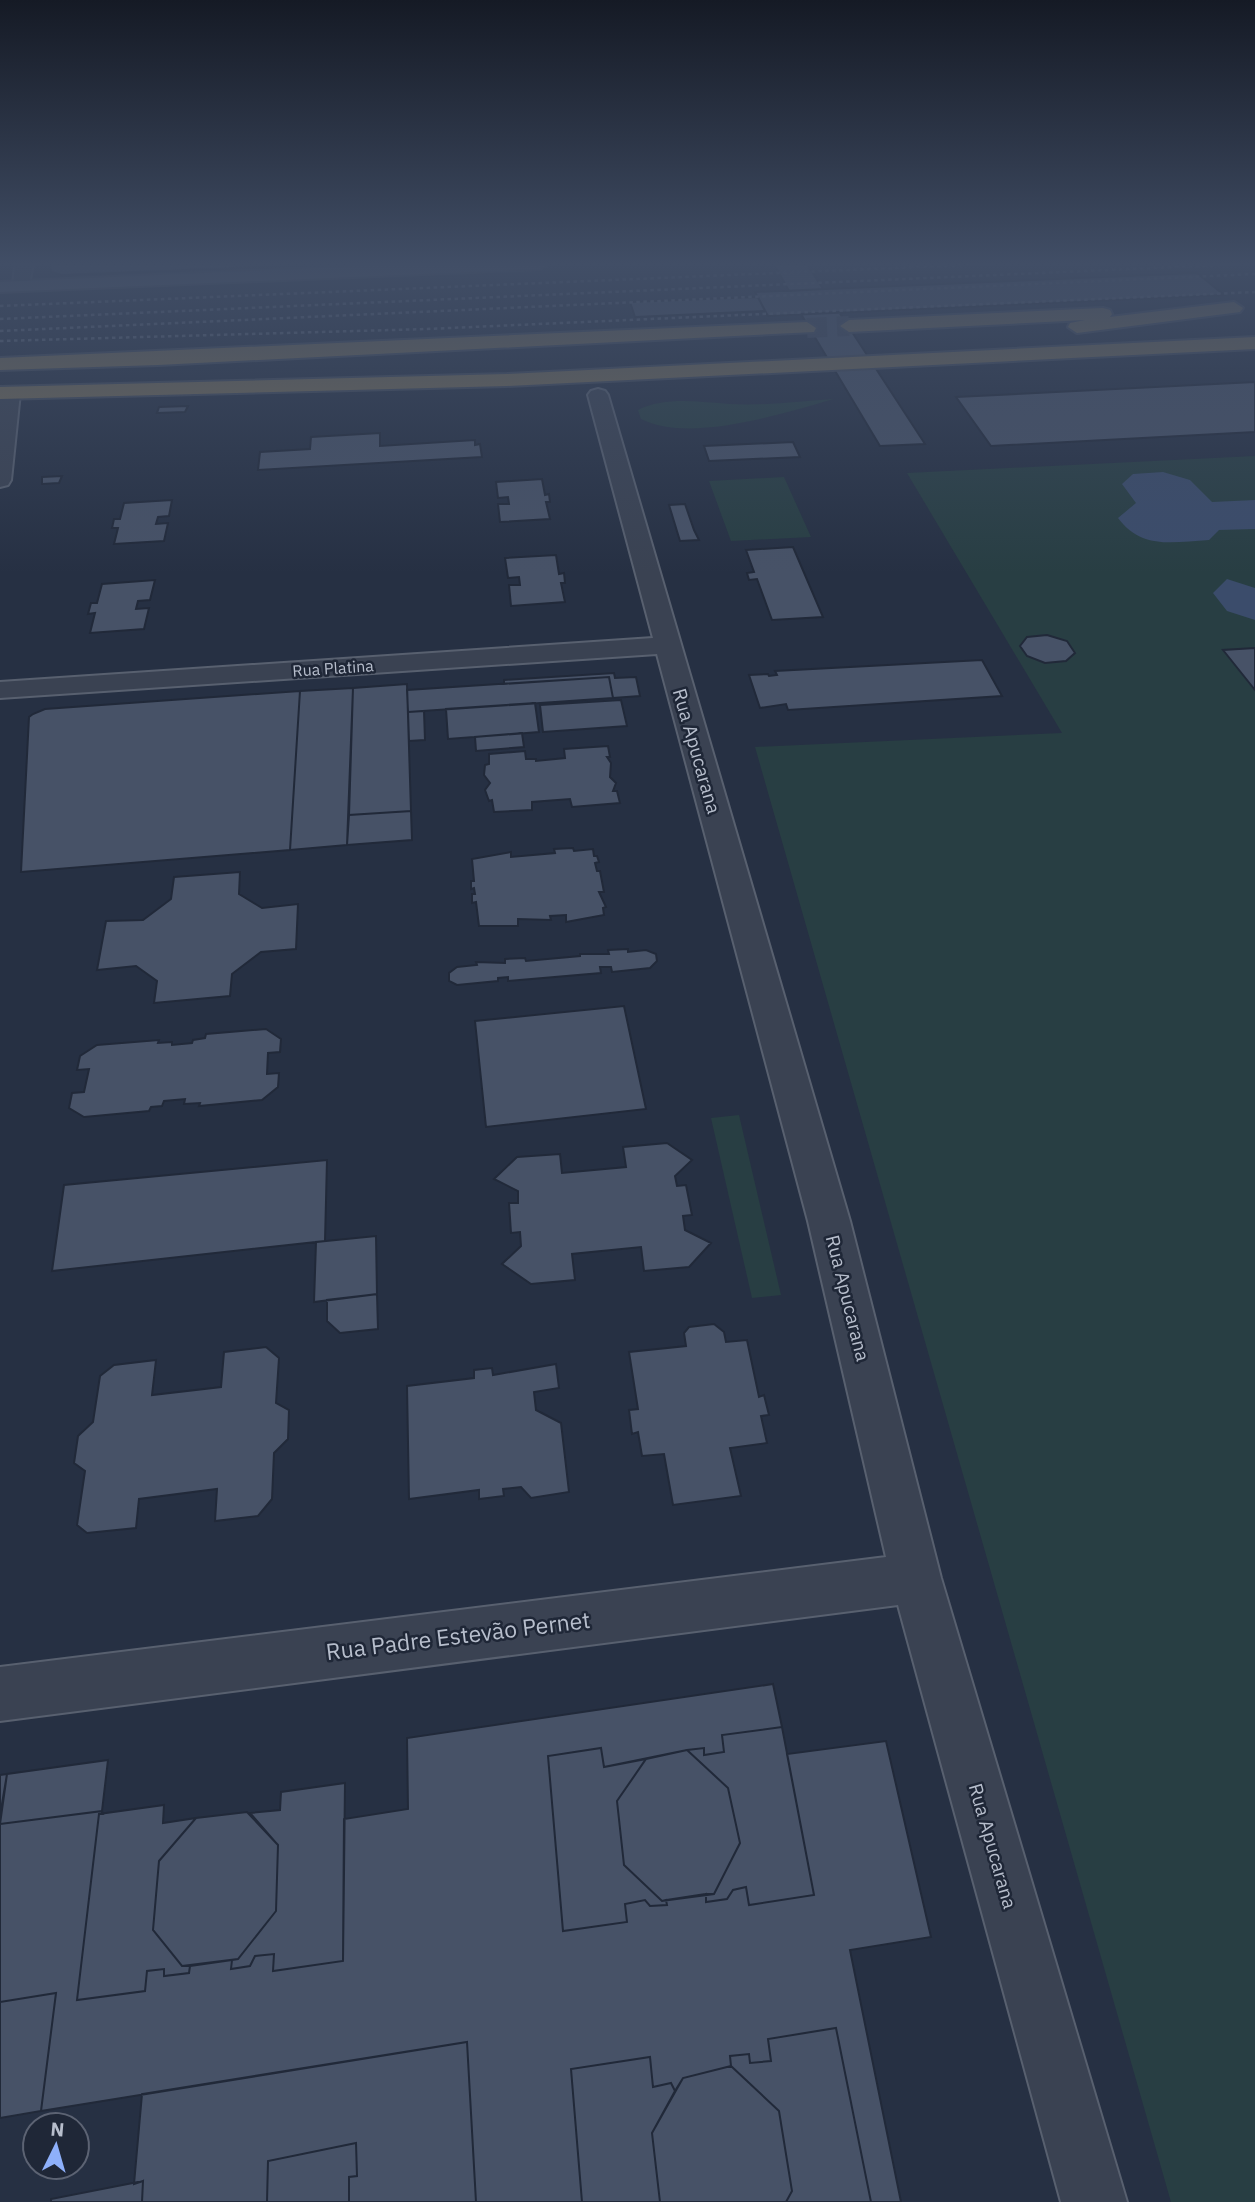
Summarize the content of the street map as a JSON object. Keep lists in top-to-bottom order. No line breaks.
{"streets":{"street":["Rua Platina","Rua Apucarana","Rua Padre Estevão Pernet"]},"crossings":[["Rua Platina","Rua Apucarana"],["Rua Apucarana","Rua Padre Estevão Pernet"]],"north":"top"}
